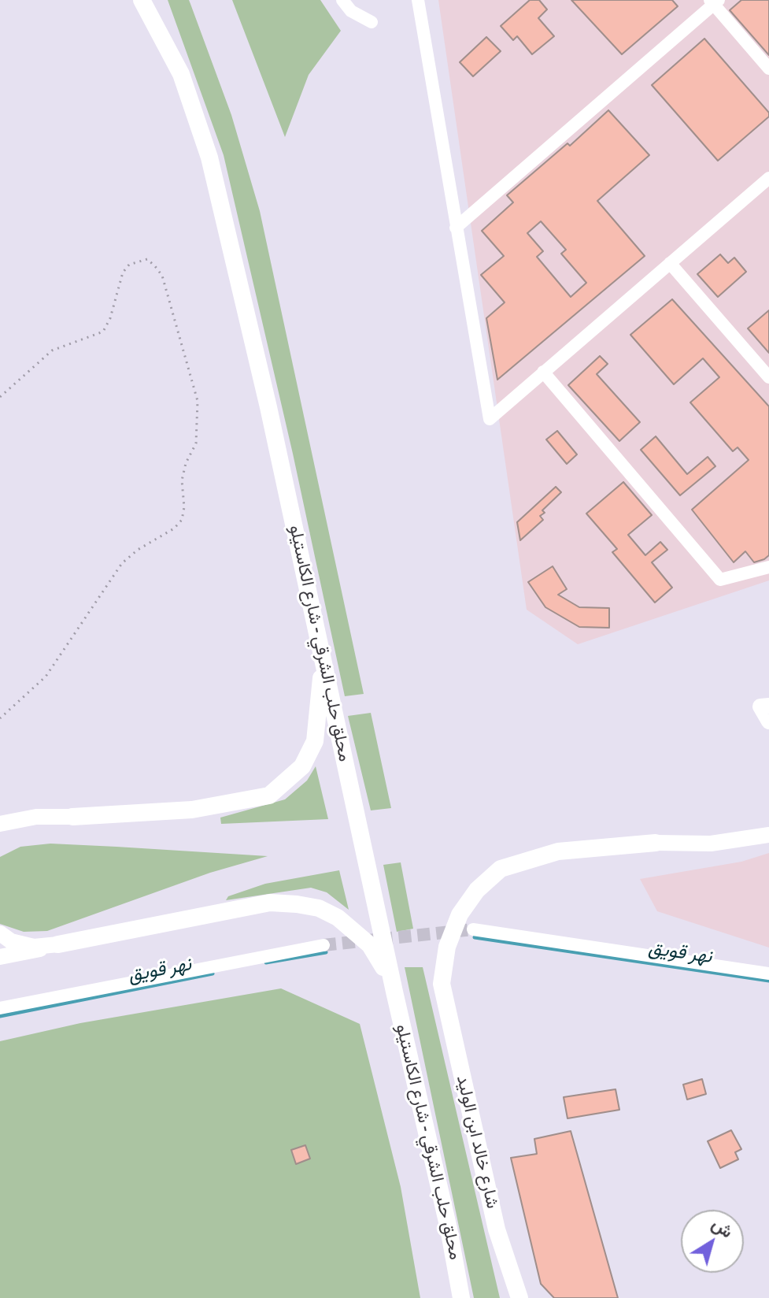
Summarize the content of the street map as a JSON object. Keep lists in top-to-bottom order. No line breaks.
{"streets":{"highway":["محلق حلب الشرقي - شارع الكاستيلو","شارع خالد ابن الوليد"]},"water":["نهر قويق"],"north":"top right"}
